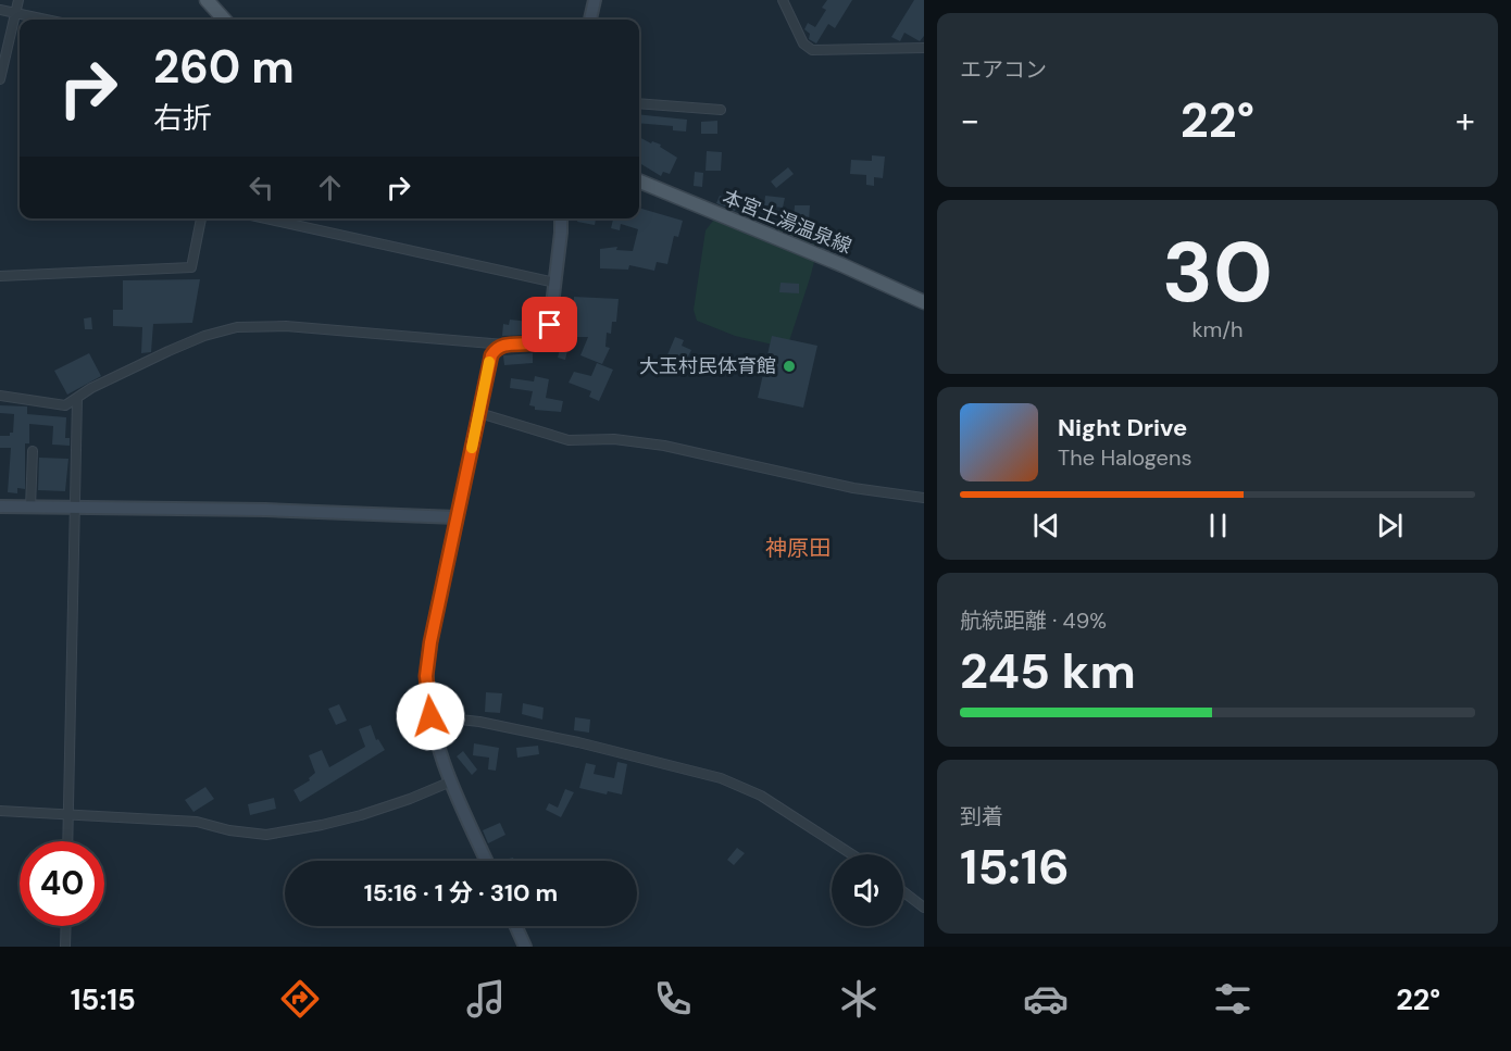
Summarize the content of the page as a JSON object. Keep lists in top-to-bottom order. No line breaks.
{"streets":{"main road":["本宮土湯温泉線"]},"districts":["神原田"],"places":["大玉村民体育館"],"page":{"tile":["エアコン",["30","km/h"],["航続距離 · 49%","245 km"],["到着","15:16"]],"turn":["260 m","右折"],"heat":["−","22°","+"],"song":["Night Drive","The Halogens"],"limit":"40","trip":"15:16 · 1 分 · 310 m","tabs":["15:15","22°"]}}
